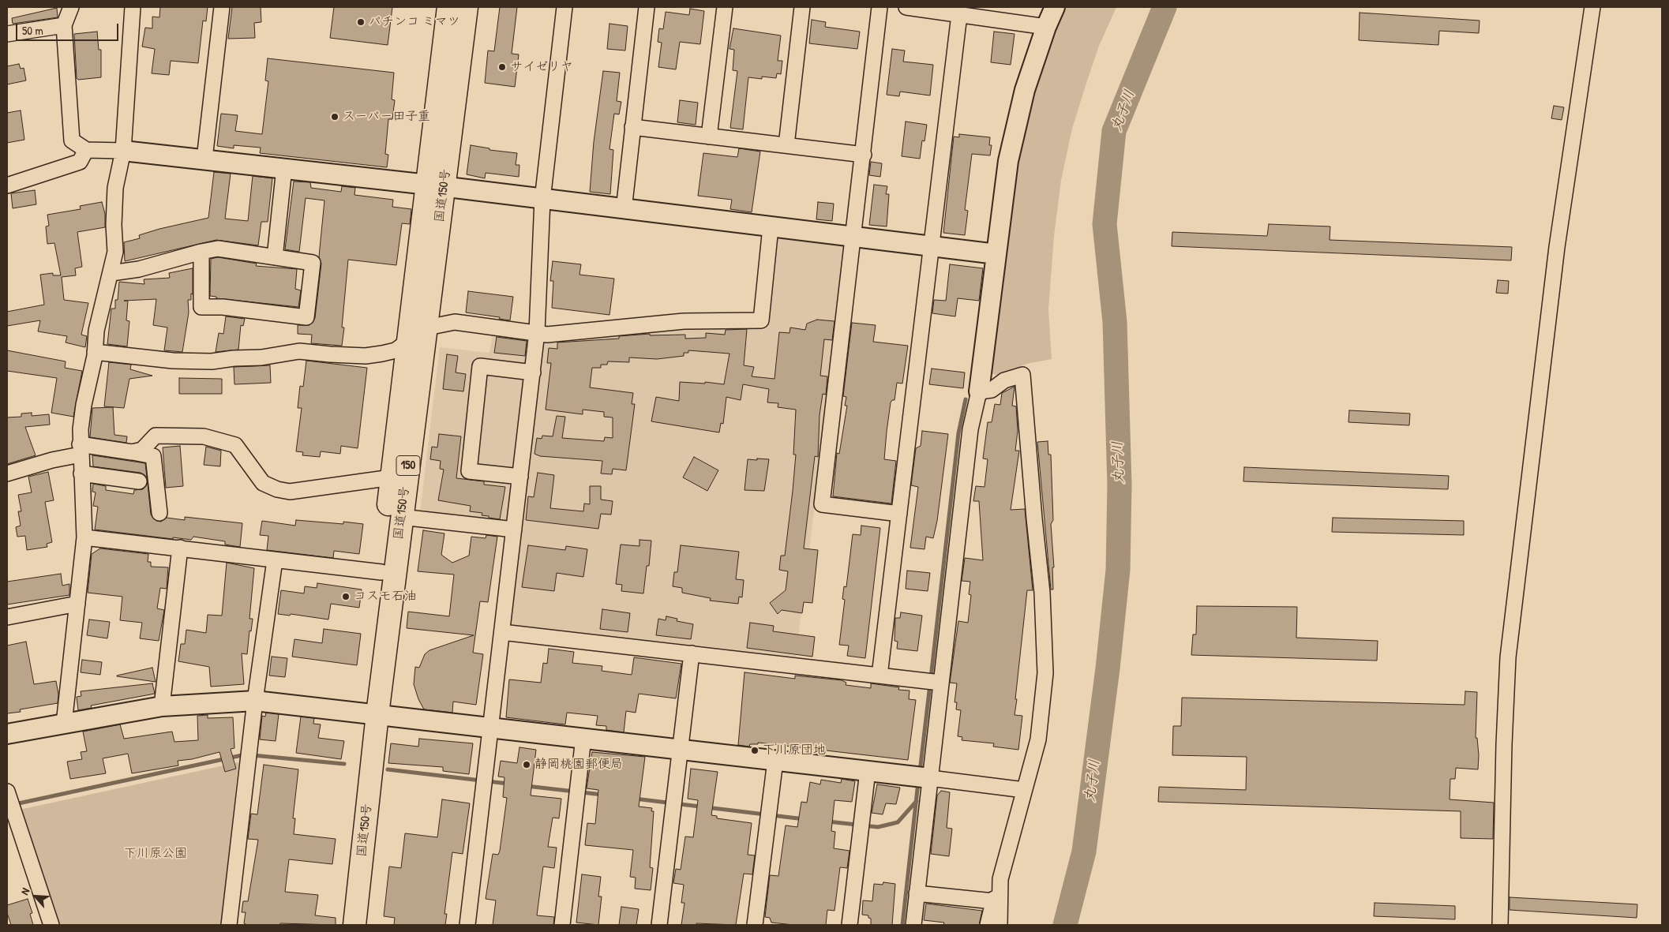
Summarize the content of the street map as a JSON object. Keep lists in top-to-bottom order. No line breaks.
{"streets":{"highway":["国道150号","150"]},"water":["丸子川"],"parks":["下川原公園"],"places":["パチンコ ミマツ","サイゼリヤ","スーパー田子重","コスモ石油","下川原団地","静岡桃園郵便局"],"scale_bar":"50 m","north":"top left"}
